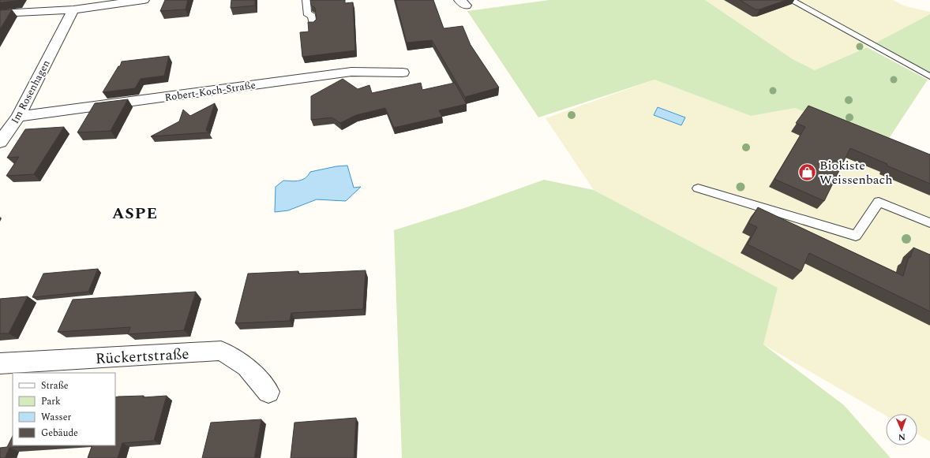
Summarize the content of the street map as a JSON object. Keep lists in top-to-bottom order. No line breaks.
{"streets":{"street":["Robert-Koch-Straße","Im Rosenhagen","Rückertstraße"]},"crossings":[["Robert-Koch-Straße","Im Rosenhagen"]],"districts":["ASPE"],"places":{"shop":["Biokiste Weissenbach"]},"legend":["Straße","Park","Wasser","Gebäude"],"north":"bottom"}
